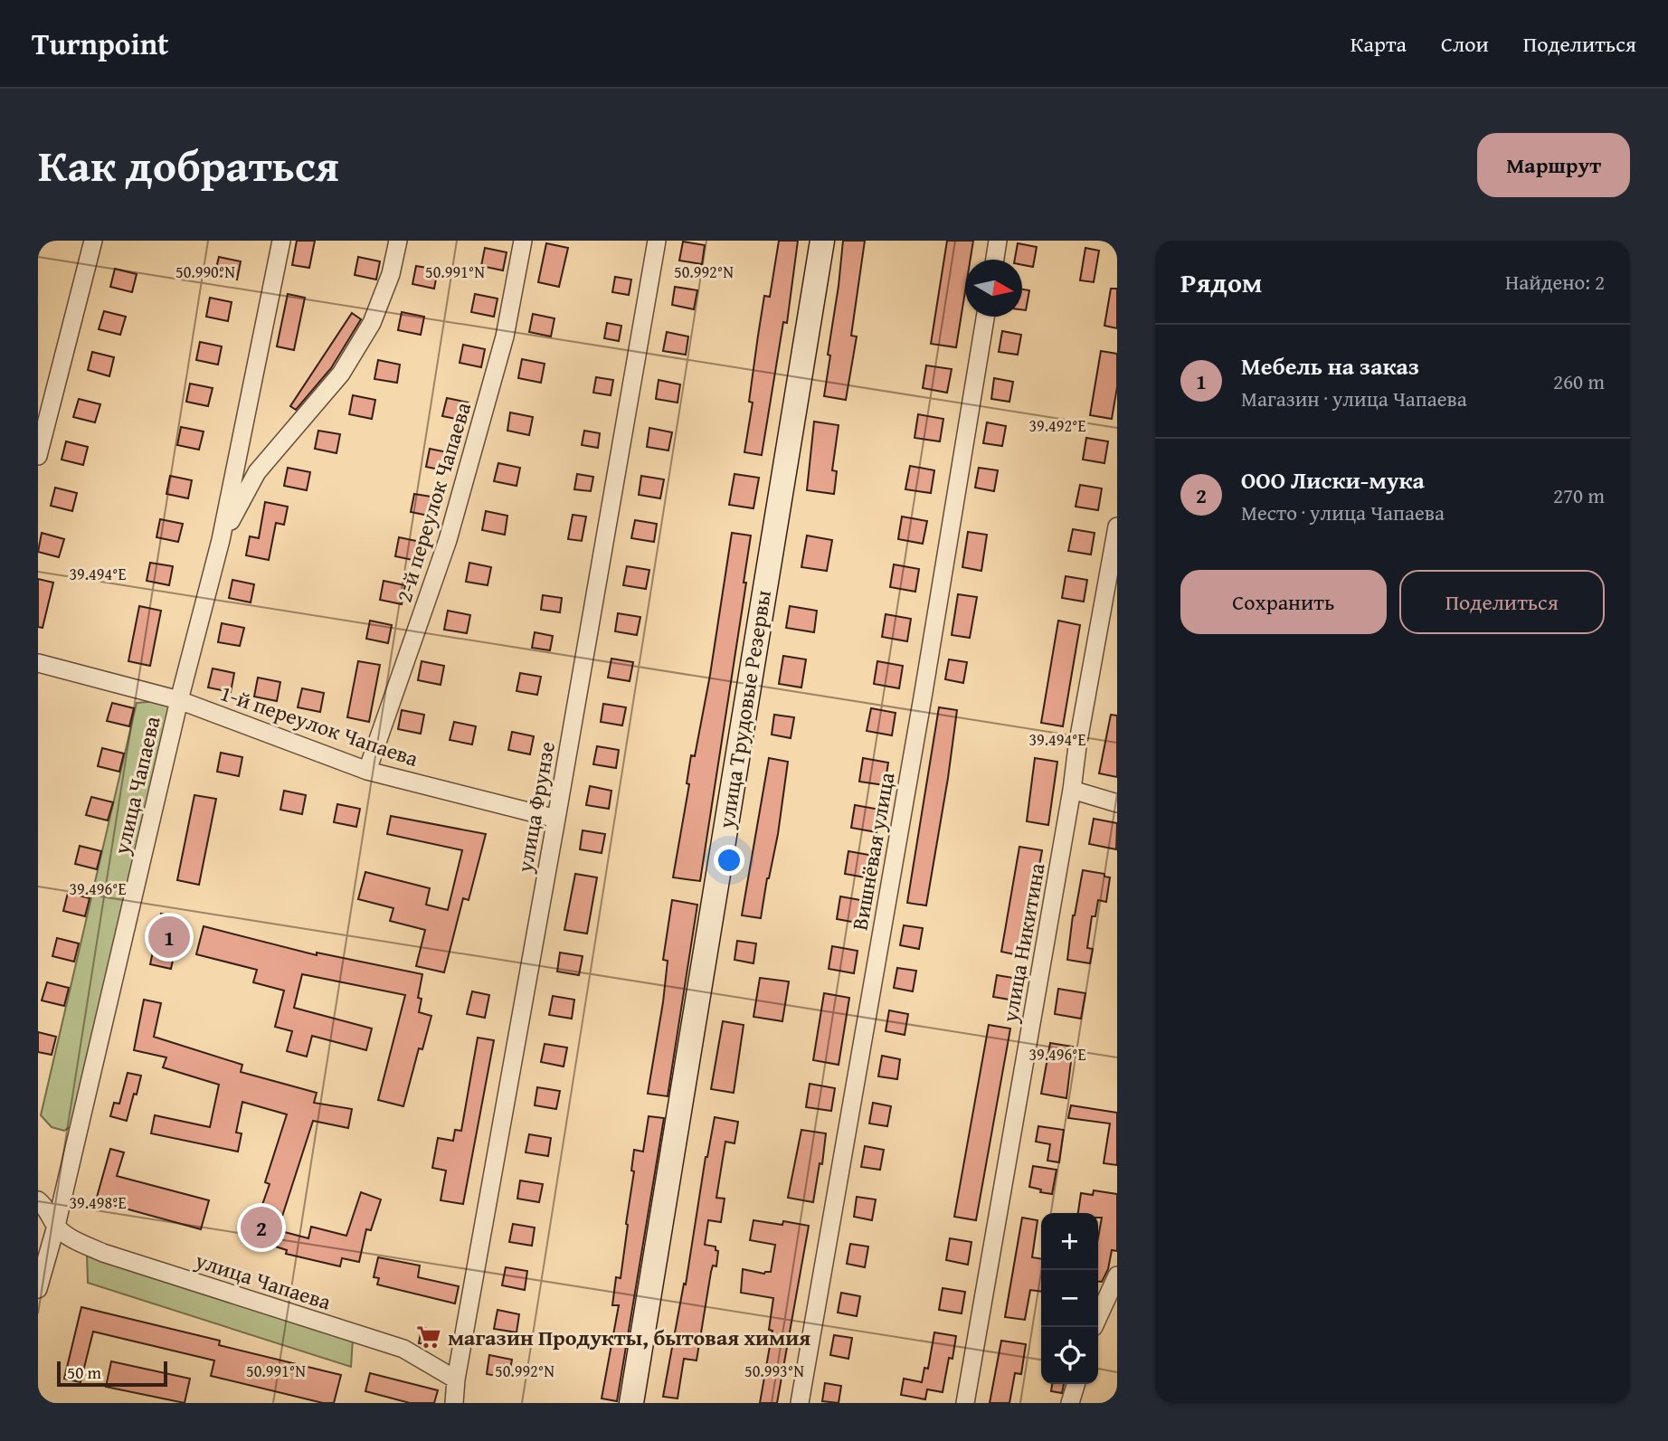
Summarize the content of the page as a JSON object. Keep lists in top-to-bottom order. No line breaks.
{"streets":{"main road":["улица Трудовые Резервы"],"street":["2-й переулок Чапаева","1-й переулок Чапаева","улица Чапаева","улица Фрунзе","Вишнёвая улица","улица Никитина"]},"crossings":[["2-й переулок Чапаева","1-й переулок Чапаева"],["1-й переулок Чапаева","улица Чапаева"],["1-й переулок Чапаева","улица Фрунзе"],["улица Чапаева","улица Фрунзе"]],"places":{"supermarket":["магазин Продукты, бытовая химия"]},"scale_bar":"50 m","north":"right","page":{"header":"Turnpoint","nav":["Карта","Слои","Поделиться"],"title":"Как добраться","buttons":["Маршрут",["Сохранить","Поделиться"]],"heading":["Рядом","Найдено: 2"],"list":[{"mark":"1","name":"Мебель на заказ","note":"Магазин · улица Чапаева","value":"260 m"},{"mark":"2","name":"ООО Лиски-мука","note":"Место · улица Чапаева","value":"270 m"}],"pins":["1","2"],"map_buttons":["+","−"],"scale":"50 m"},"coordinates":["50.990°N","50.991°N","50.992°N","39.492°E","39.494°E","39.496°E","39.498°E","50.993°N"]}
